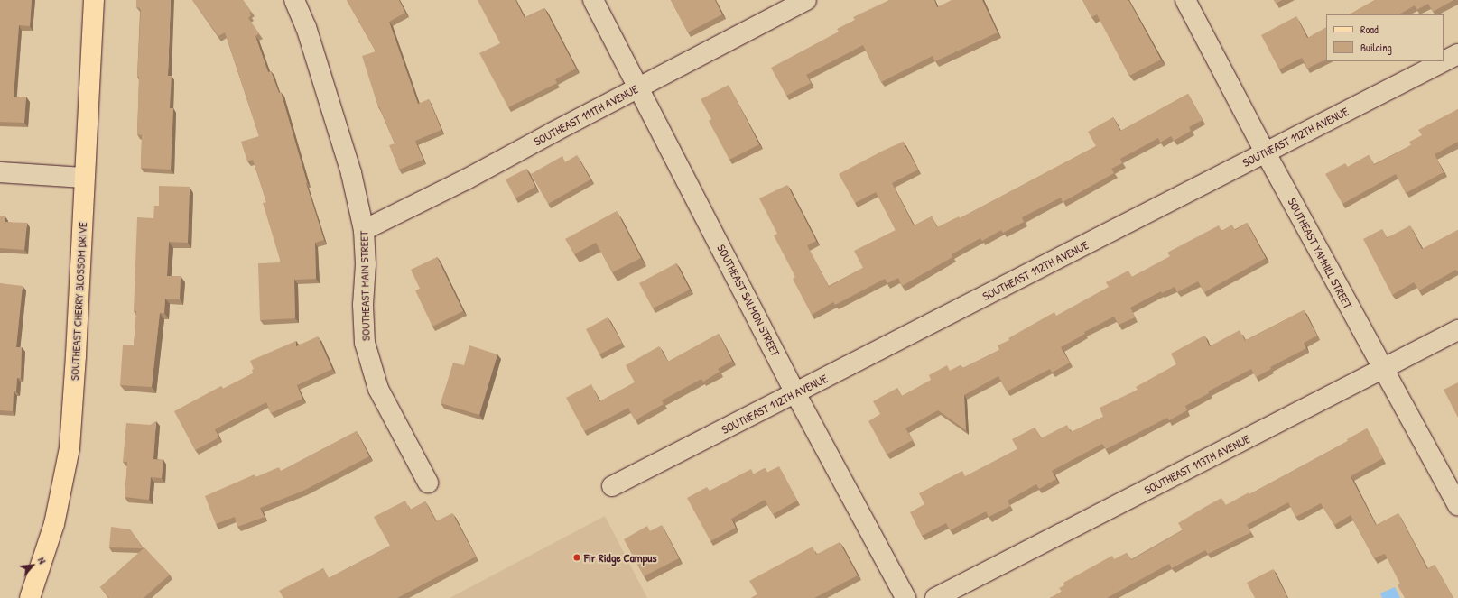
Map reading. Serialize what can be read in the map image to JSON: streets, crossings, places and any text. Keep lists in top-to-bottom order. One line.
{"streets":{"main road":["SOUTHEAST CHERRY BLOSSOM DRIVE"],"street":["SOUTHEAST 111TH AVENUE","SOUTHEAST 112TH AVENUE","SOUTHEAST YAMHILL STREET","SOUTHEAST MAIN STREET","SOUTHEAST SALMON STREET","SOUTHEAST 113TH AVENUE"]},"crossings":[["SOUTHEAST 111TH AVENUE","SOUTHEAST MAIN STREET"],["SOUTHEAST 111TH AVENUE","SOUTHEAST SALMON STREET"],["SOUTHEAST 112TH AVENUE","SOUTHEAST YAMHILL STREET"],["SOUTHEAST 112TH AVENUE","SOUTHEAST SALMON STREET"],["SOUTHEAST YAMHILL STREET","SOUTHEAST 113TH AVENUE"]],"places":["Fir Ridge Campus"],"legend":["Road","Building"],"north":"top right"}
